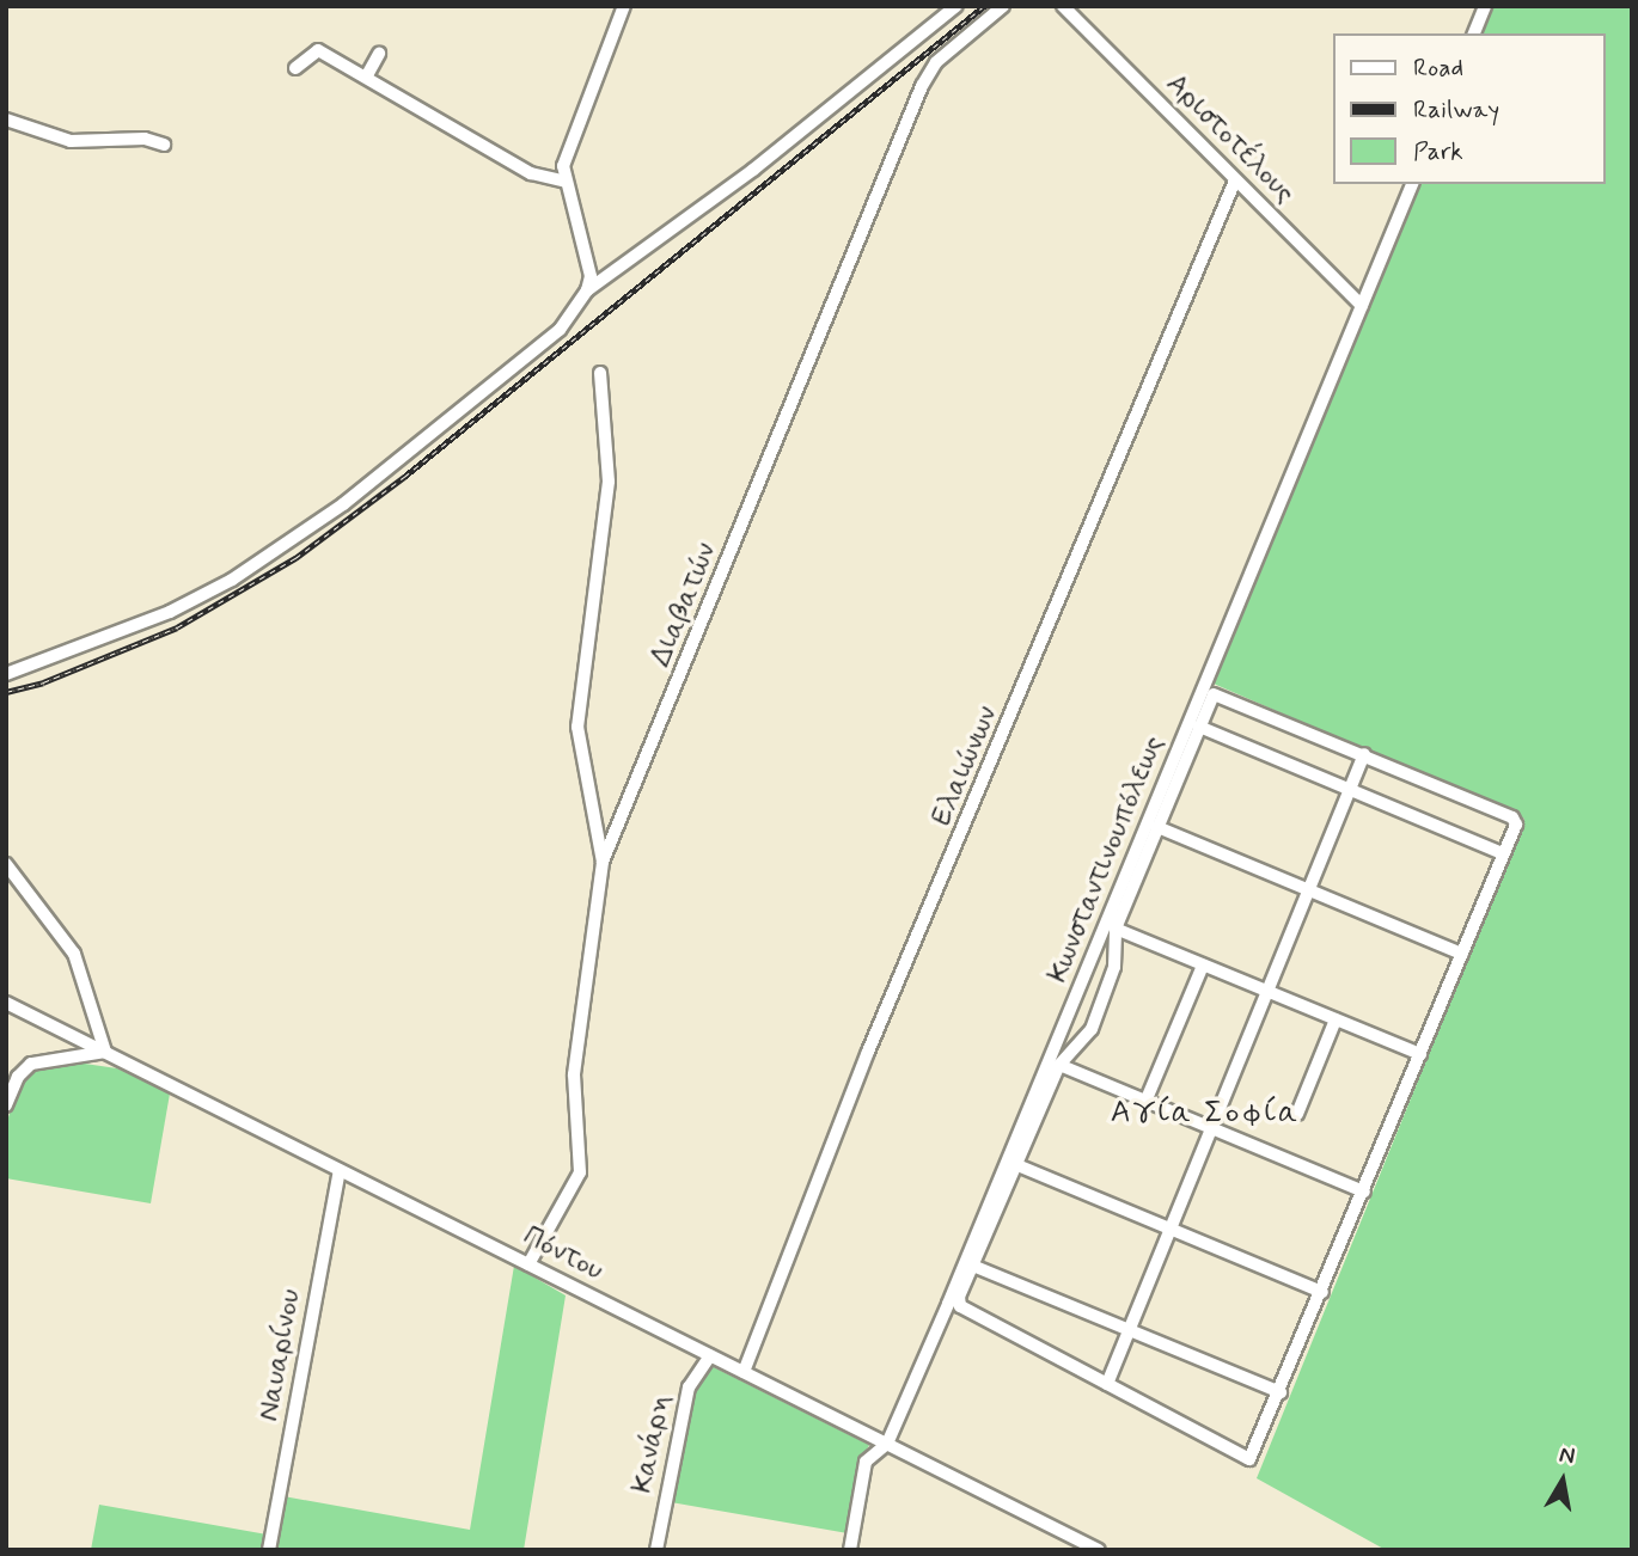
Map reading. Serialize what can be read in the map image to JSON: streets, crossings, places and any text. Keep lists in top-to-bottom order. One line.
{"streets":{"street":["Αριστοτέλους","Διαβατών","Ελαιώνων","Κωνσταντινουπόλεως","Πόντου","Ναυαρίνου","Κανάρη"]},"crossings":[["Αριστοτέλους","Ελαιώνων"],["Αριστοτέλους","Κωνσταντινουπόλεως"],["Διαβατών","Πόντου"],["Ελαιώνων","Πόντου"],["Κωνσταντινουπόλεως","Πόντου"],["Πόντου","Ναυαρίνου"],["Πόντου","Κανάρη"]],"districts":["Αγία Σοφία"],"legend":["Road","Railway","Park"],"north":"top"}
